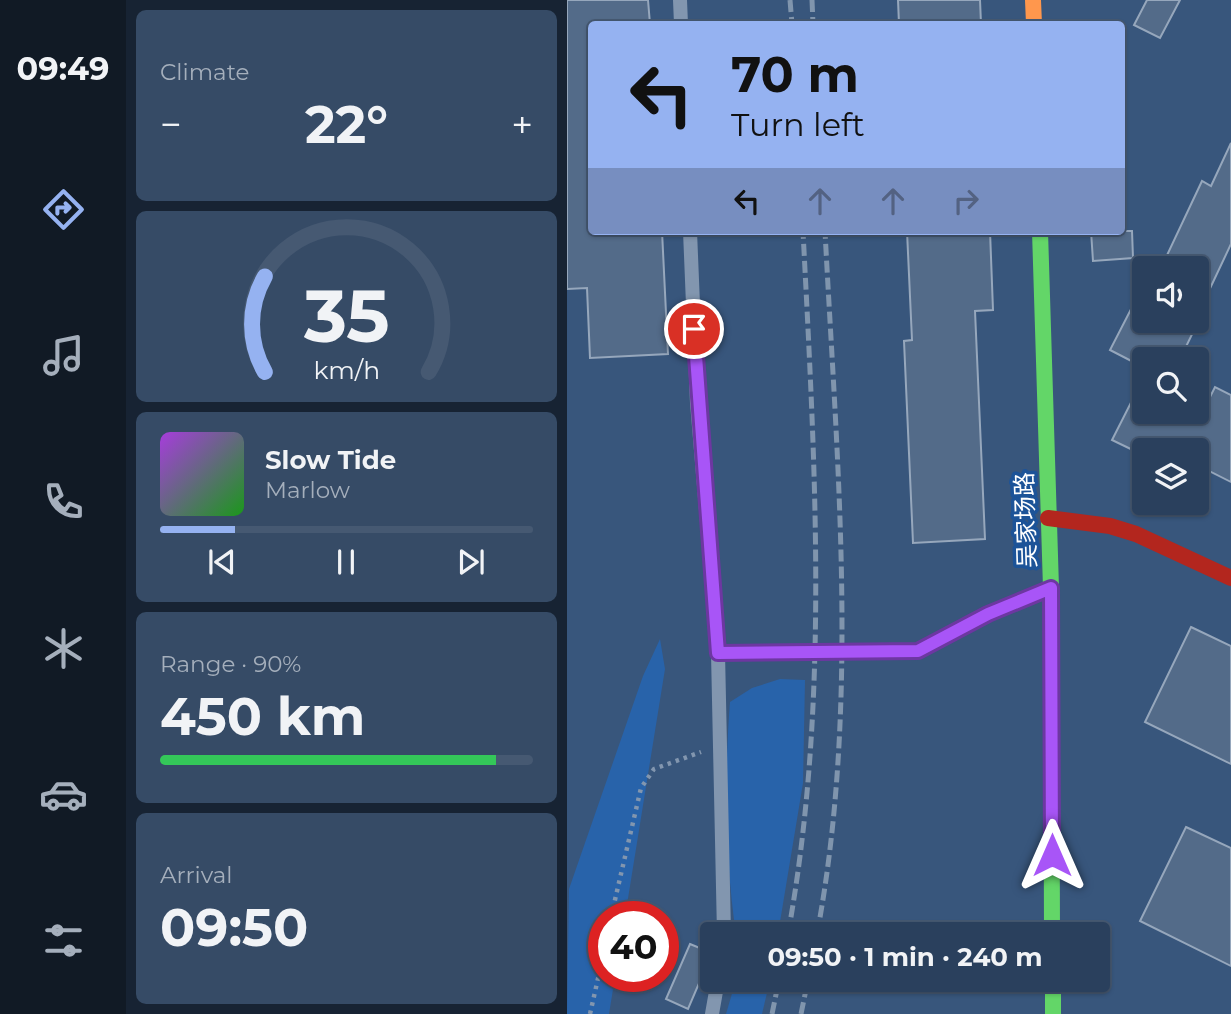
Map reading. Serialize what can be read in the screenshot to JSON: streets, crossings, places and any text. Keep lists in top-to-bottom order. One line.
{"streets":{"street":["吴家场路"]},"page":{"tabs":"09:49","tile":["Climate",["Range · 90%","450 km"],["Arrival","09:50"]],"turn":["70 m","Turn left"],"heat":["−","22°","+"],"song":["Slow Tide","Marlow"],"limit":"40","trip":"09:50 · 1 min · 240 m","gauge":["35","km/h"]}}
